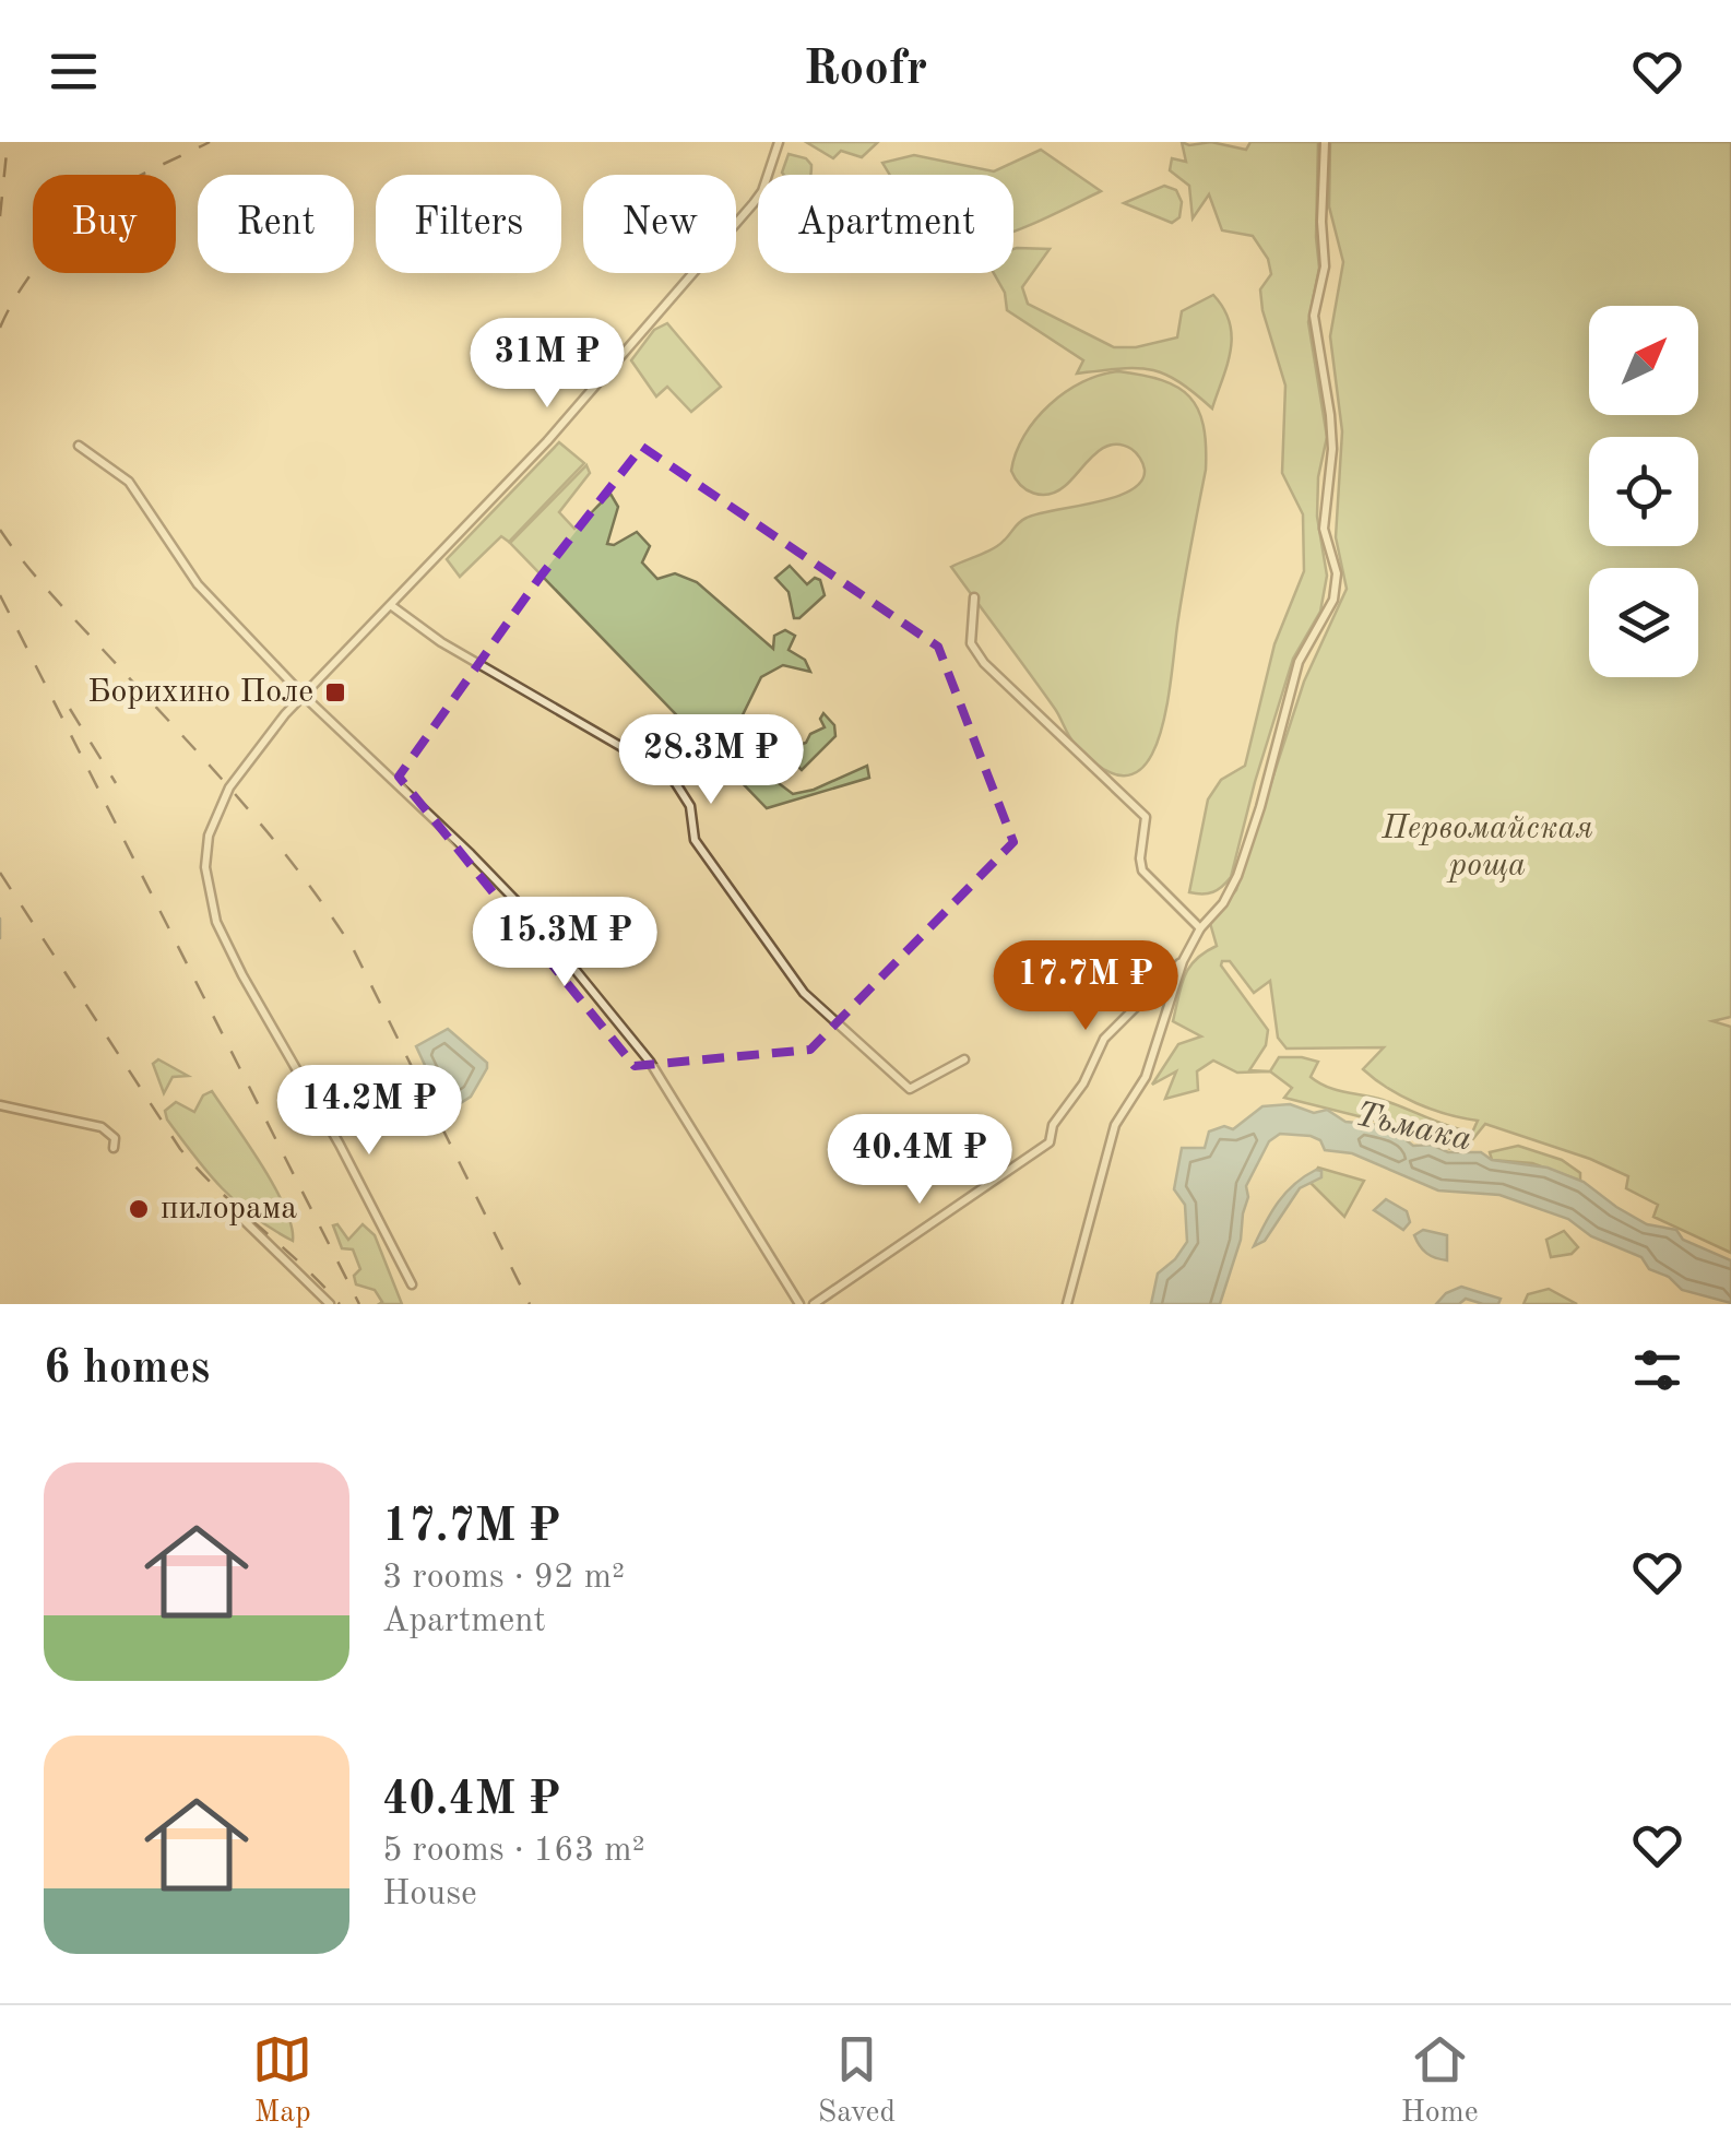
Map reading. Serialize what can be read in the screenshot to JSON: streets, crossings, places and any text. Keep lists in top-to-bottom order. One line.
{"water":["Тьмака"],"parks":["Первомайская роща"],"places":{"transit":["Борихино Поле"],"other":["пилорама"]},"north":"top right","page":{"header":"Roofr","chip":["Buy","Rent","Filters","New","Apartment"],"price":["31M ₽","28.3M ₽","15.3M ₽","17.7M ₽","14.2M ₽","40.4M ₽"],"heading":"6 homes","list":[{"name":"17.7M ₽","note":"3 rooms · 92 m² · Apartment"},{"name":"40.4M ₽","note":"5 rooms · 163 m² · House"}],"tabs":["Map","Saved","Home"]}}
